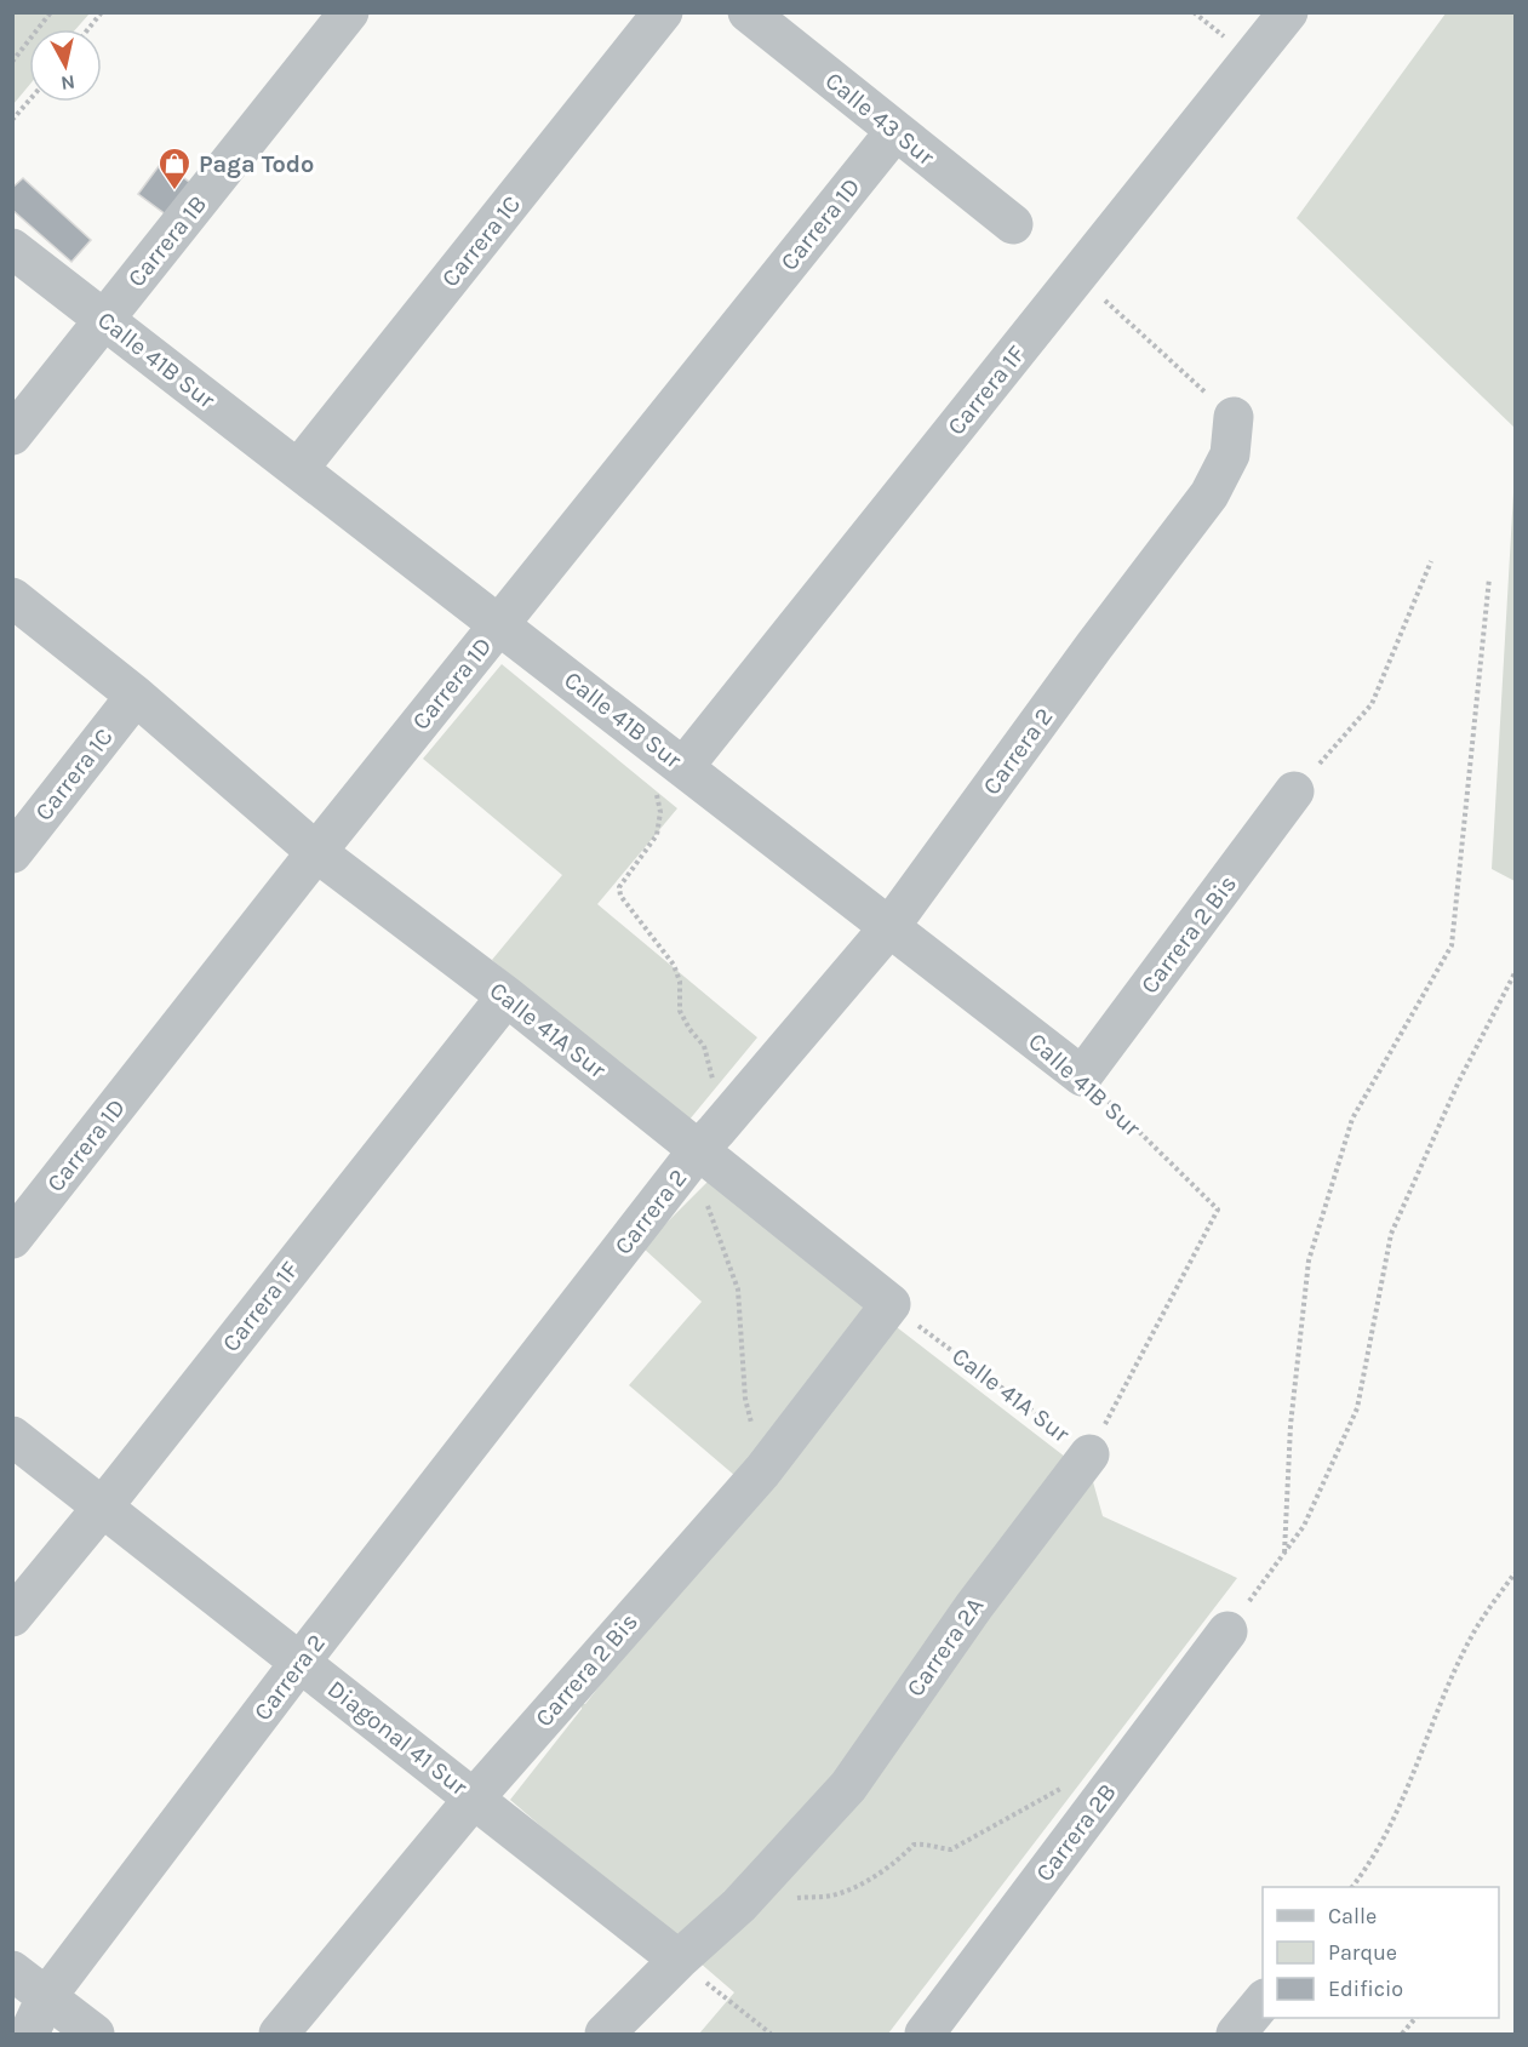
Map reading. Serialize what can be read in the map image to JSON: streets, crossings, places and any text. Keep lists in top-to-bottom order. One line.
{"streets":{"street":["Calle 43 Sur","Carrera 1D","Carrera 1B","Carrera 1C","Calle 41B Sur","Carrera 1F","Carrera 2","Carrera 2 Bis","Calle 41A Sur","Carrera 2A","Diagonal 41 Sur","Carrera 2B"]},"crossings":[["Calle 43 Sur","Carrera 1D"],["Carrera 1D","Calle 41B Sur"],["Carrera 1D","Calle 41A Sur"],["Carrera 1B","Calle 41B Sur"],["Carrera 1C","Calle 41B Sur"],["Carrera 1C","Calle 41A Sur"],["Calle 41B Sur","Carrera 1F"],["Calle 41B Sur","Carrera 2"],["Calle 41B Sur","Carrera 2 Bis"],["Calle 41B Sur","Calle 41A Sur"],["Calle 41B Sur","Carrera 2A"],["Carrera 1F","Calle 41A Sur"],["Carrera 1F","Diagonal 41 Sur"],["Carrera 2","Calle 41A Sur"],["Carrera 2","Diagonal 41 Sur"],["Carrera 2 Bis","Calle 41A Sur"],["Carrera 2 Bis","Diagonal 41 Sur"],["Calle 41A Sur","Carrera 2A"],["Carrera 2A","Diagonal 41 Sur"]],"places":{"shop":["Paga Todo"]},"legend":["Calle","Parque","Edificio"],"north":"bottom"}
